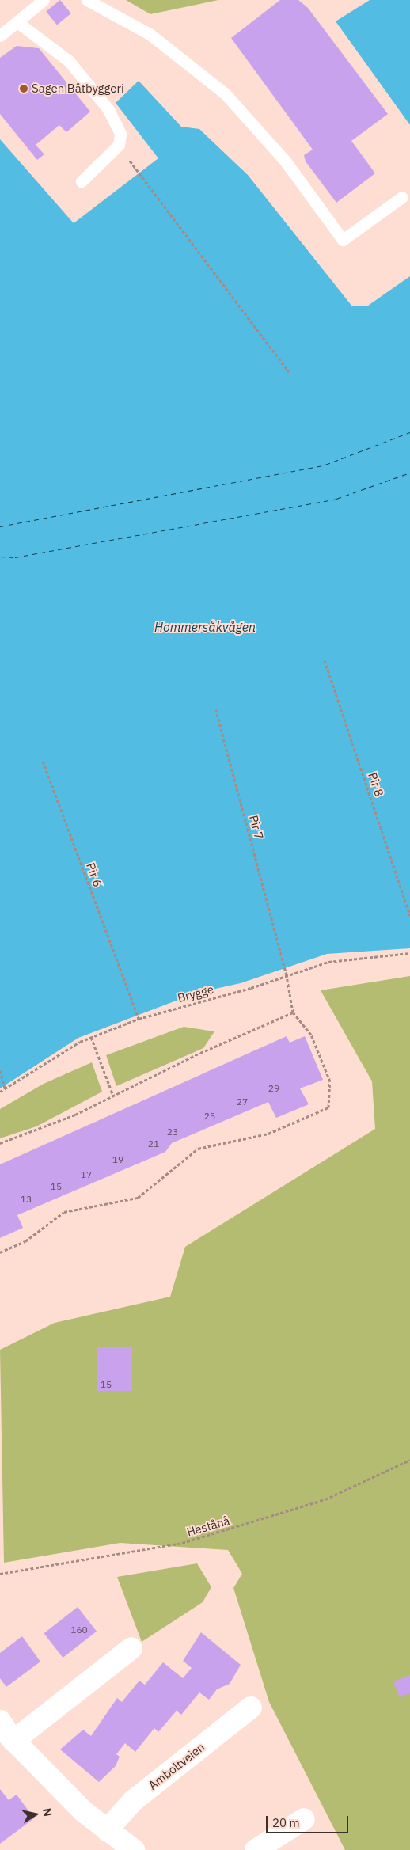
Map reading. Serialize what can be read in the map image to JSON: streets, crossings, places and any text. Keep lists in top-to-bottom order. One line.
{"streets":{"street":["Amboltveien"],"path":["Pir 8","Pir 7","Pir 6","Brygge","Hestånå"]},"crossings":[["Pir 7","Brygge"],["Pir 6","Brygge"]],"water":["Hommersåkvågen"],"places":["Sagen Båtbyggeri"],"house_numbers":["29","27","25","23","21","19","17","15","13","15","160"],"scale_bar":"20 m","north":"right"}
